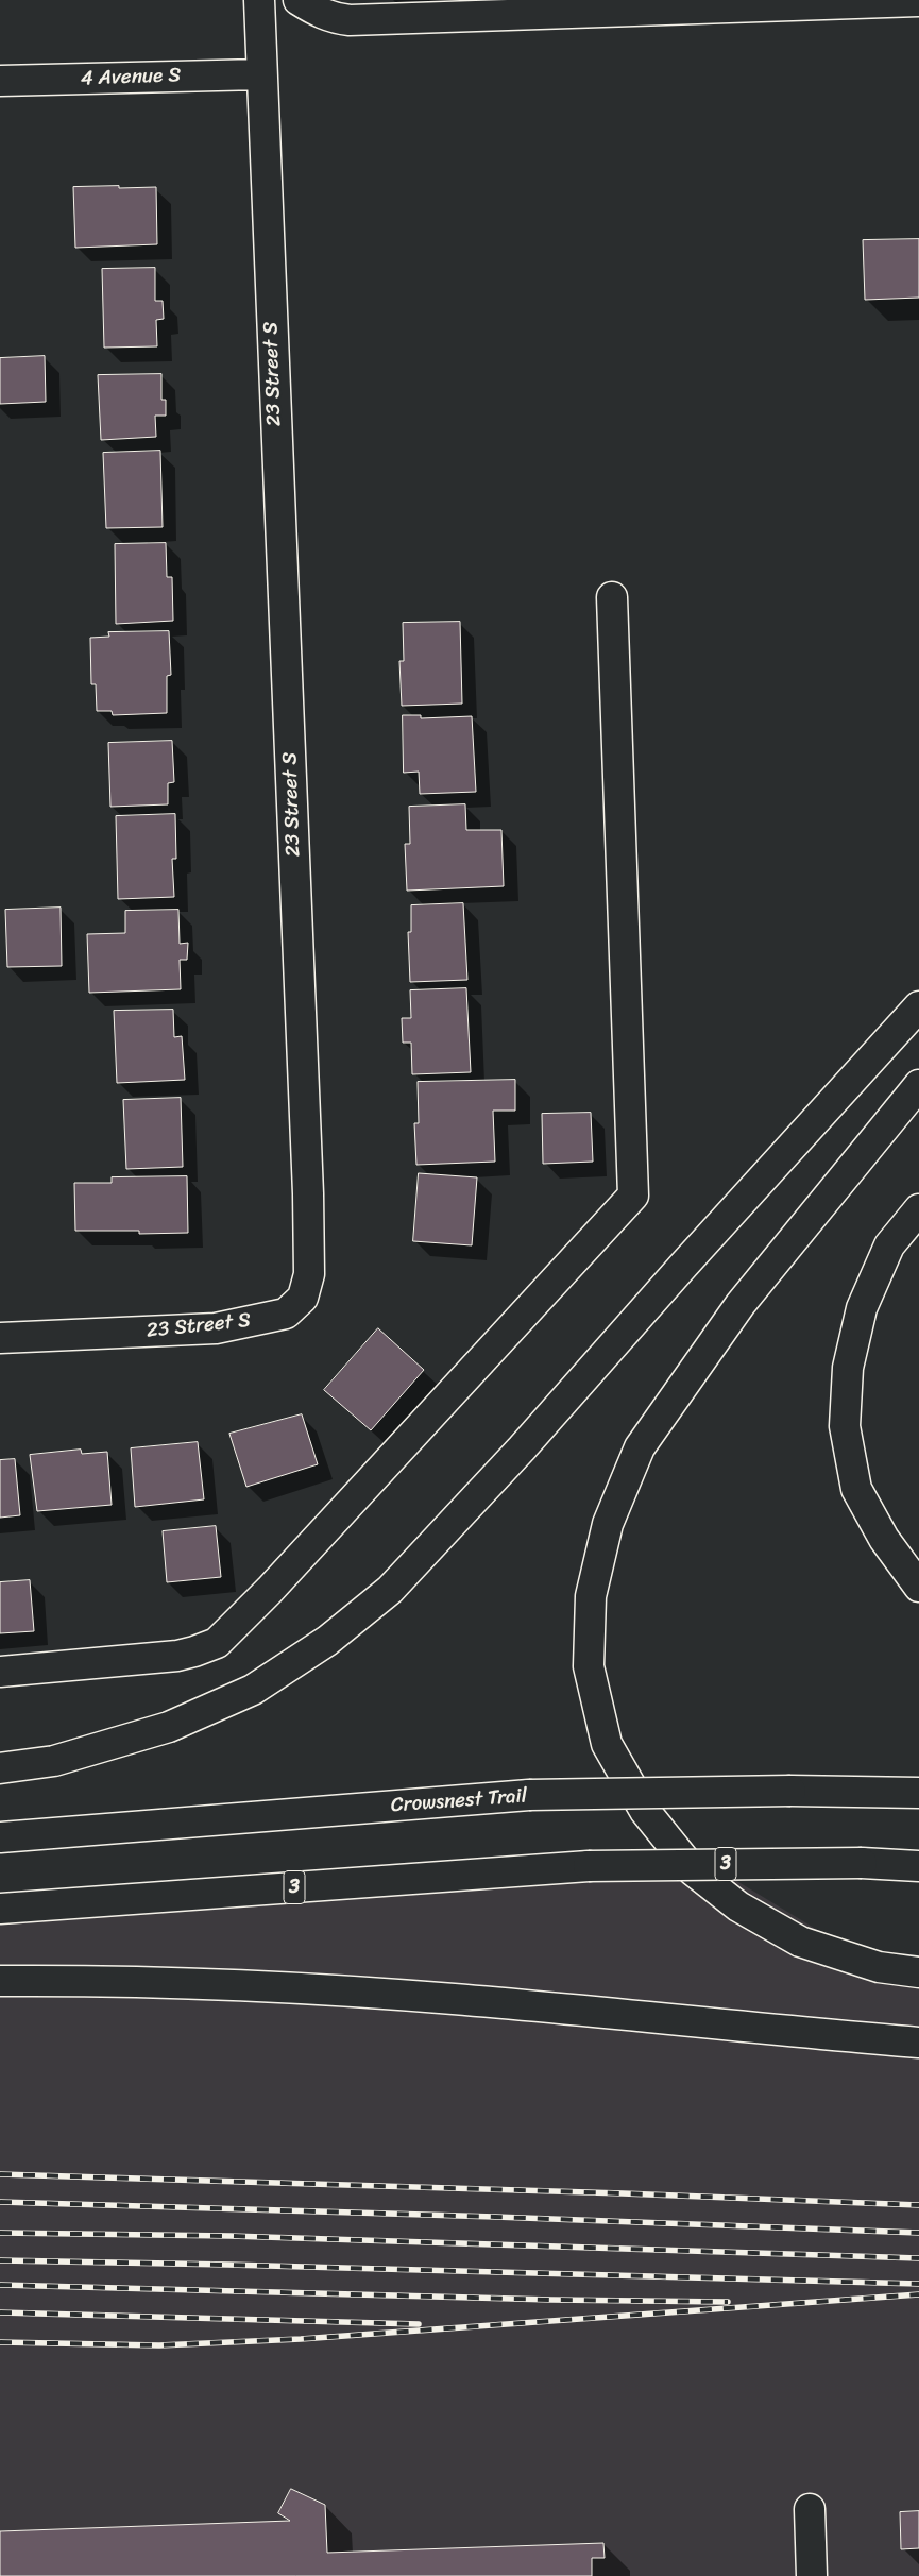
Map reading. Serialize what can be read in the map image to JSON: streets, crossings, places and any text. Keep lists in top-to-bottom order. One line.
{"streets":{"main road":["4 Avenue S","23 Street S","Crowsnest Trail","3"]},"crossings":[["4 Avenue S","23 Street S"]]}
